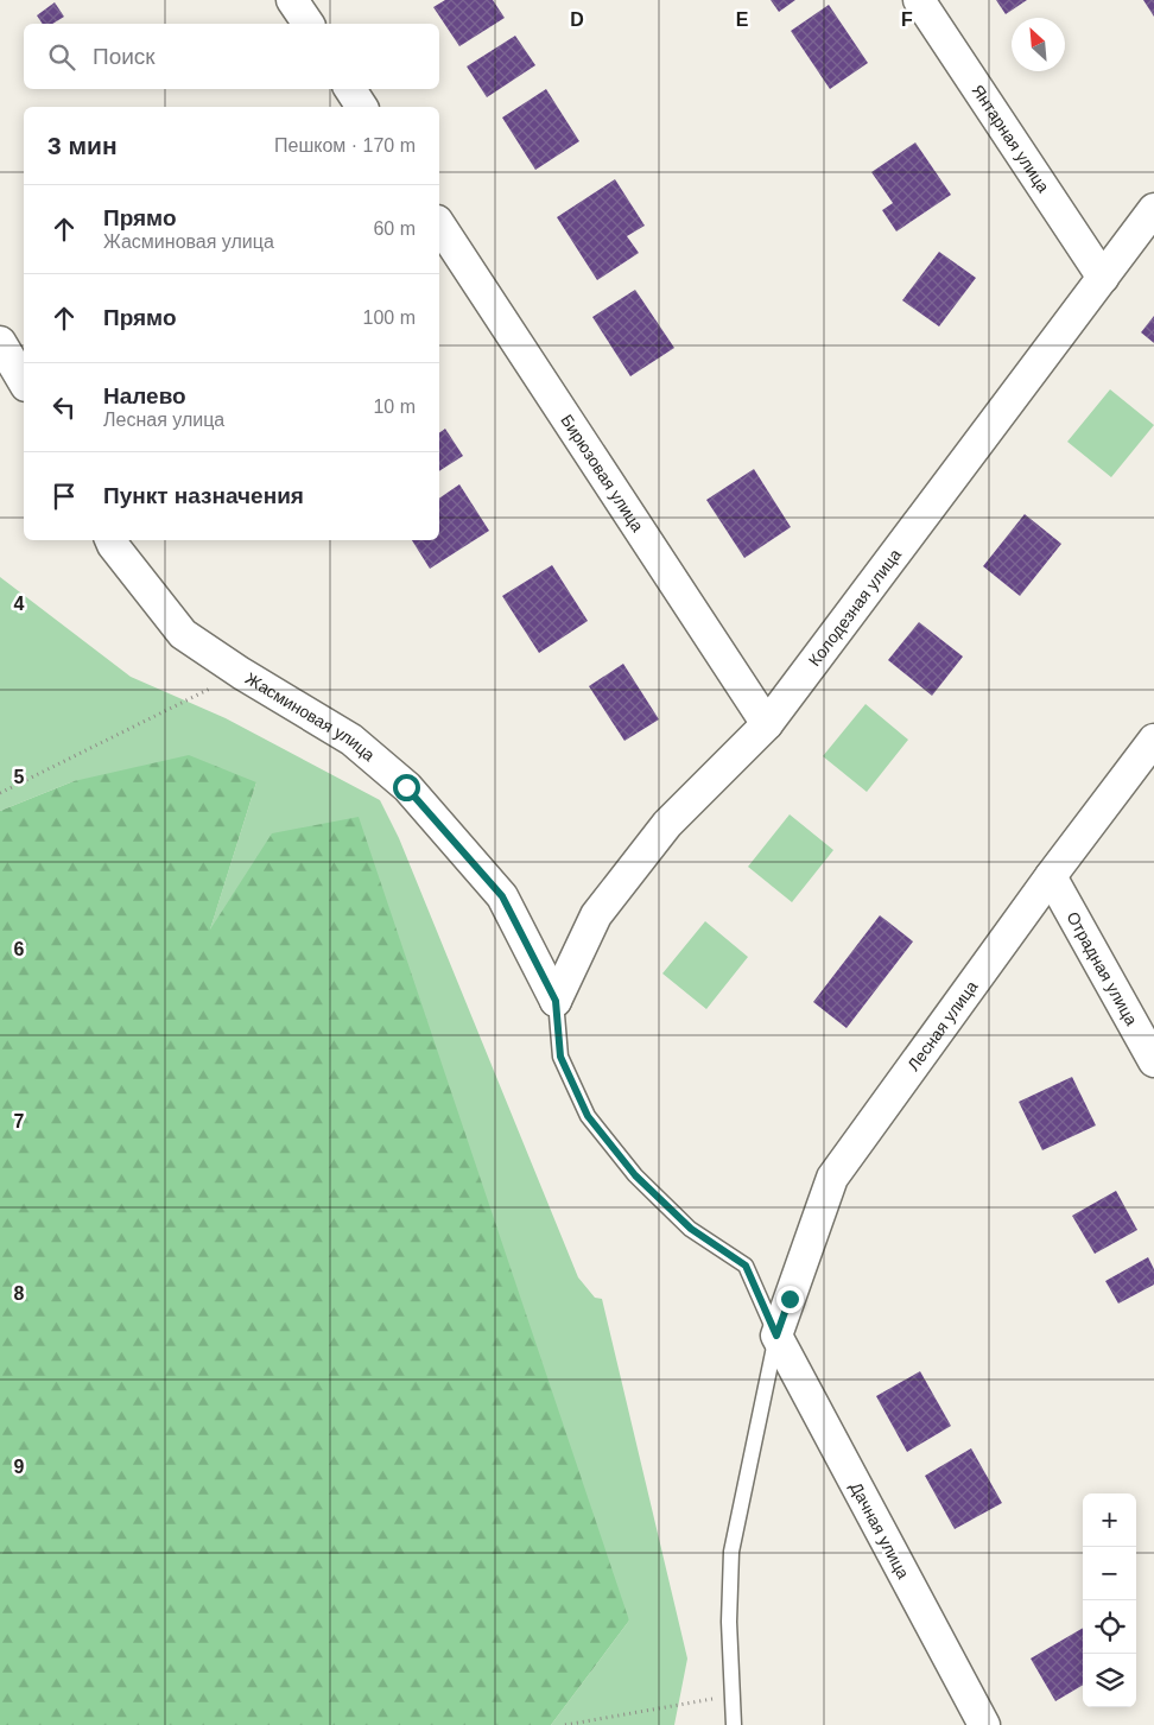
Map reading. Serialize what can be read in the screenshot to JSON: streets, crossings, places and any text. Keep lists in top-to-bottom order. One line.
{"streets":{"street":["Янтарная улица","Бирюзовая улица","Колодезная улица","Жасминовая улица","Отрадная улица","Лесная улица","Дачная улица"]},"crossings":[["Янтарная улица","Колодезная улица"],["Бирюзовая улица","Колодезная улица"],["Колодезная улица","Жасминовая улица"],["Отрадная улица","Лесная улица"],["Лесная улица","Дачная улица"]],"north":"top left","page":{"search":"Поиск","heading":["3 мин","Пешком · 170 m"],"list":[["Прямо","Жасминовая улица","60 m"],["Прямо","100 m"],["Налево","Лесная улица","10 m"],"Пункт назначения"],"map_buttons":["+","−"]},"grid":{"columns":["D","E","F"],"rows":["4","5","6","7","8","9"]}}
